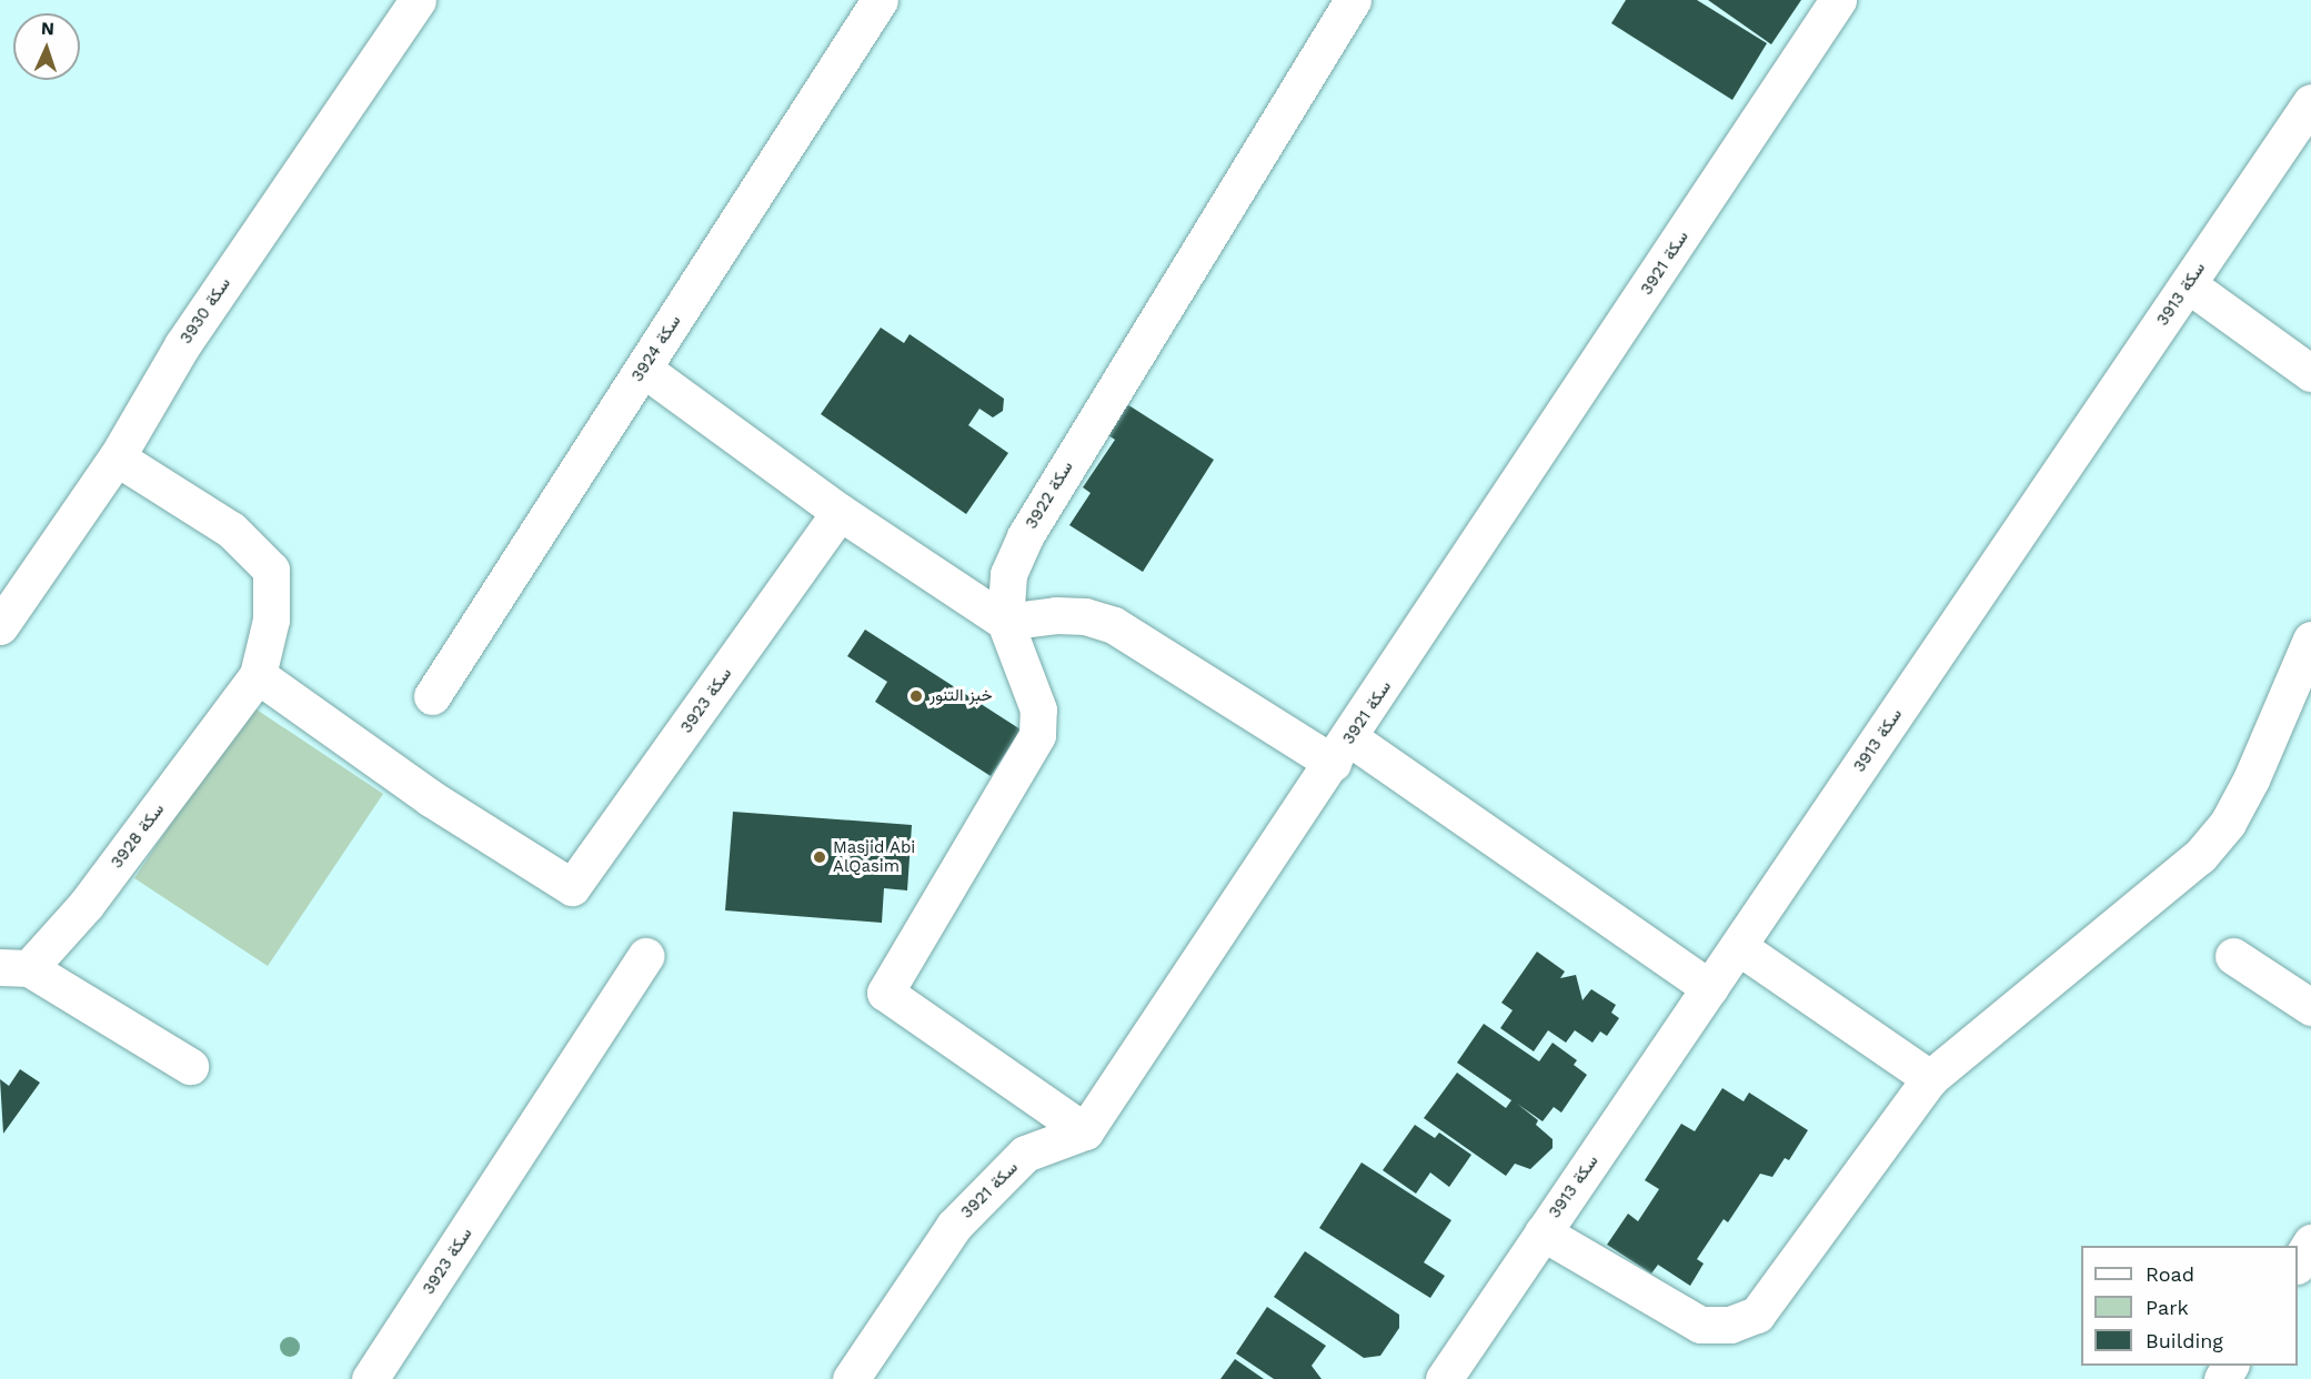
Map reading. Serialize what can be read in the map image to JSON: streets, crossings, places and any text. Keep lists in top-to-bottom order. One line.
{"streets":{"street":["سكة 3921","سكة 3913","سكة 3930","سكة 3924","سكة 3922","سكة 3923","سكة 3928"]},"crossings":[["سكة 3923","سكة 3928"]],"places":["خبز التنور","Masjid Abi AlQasim"],"legend":["Road","Park","Building"],"north":"top"}
